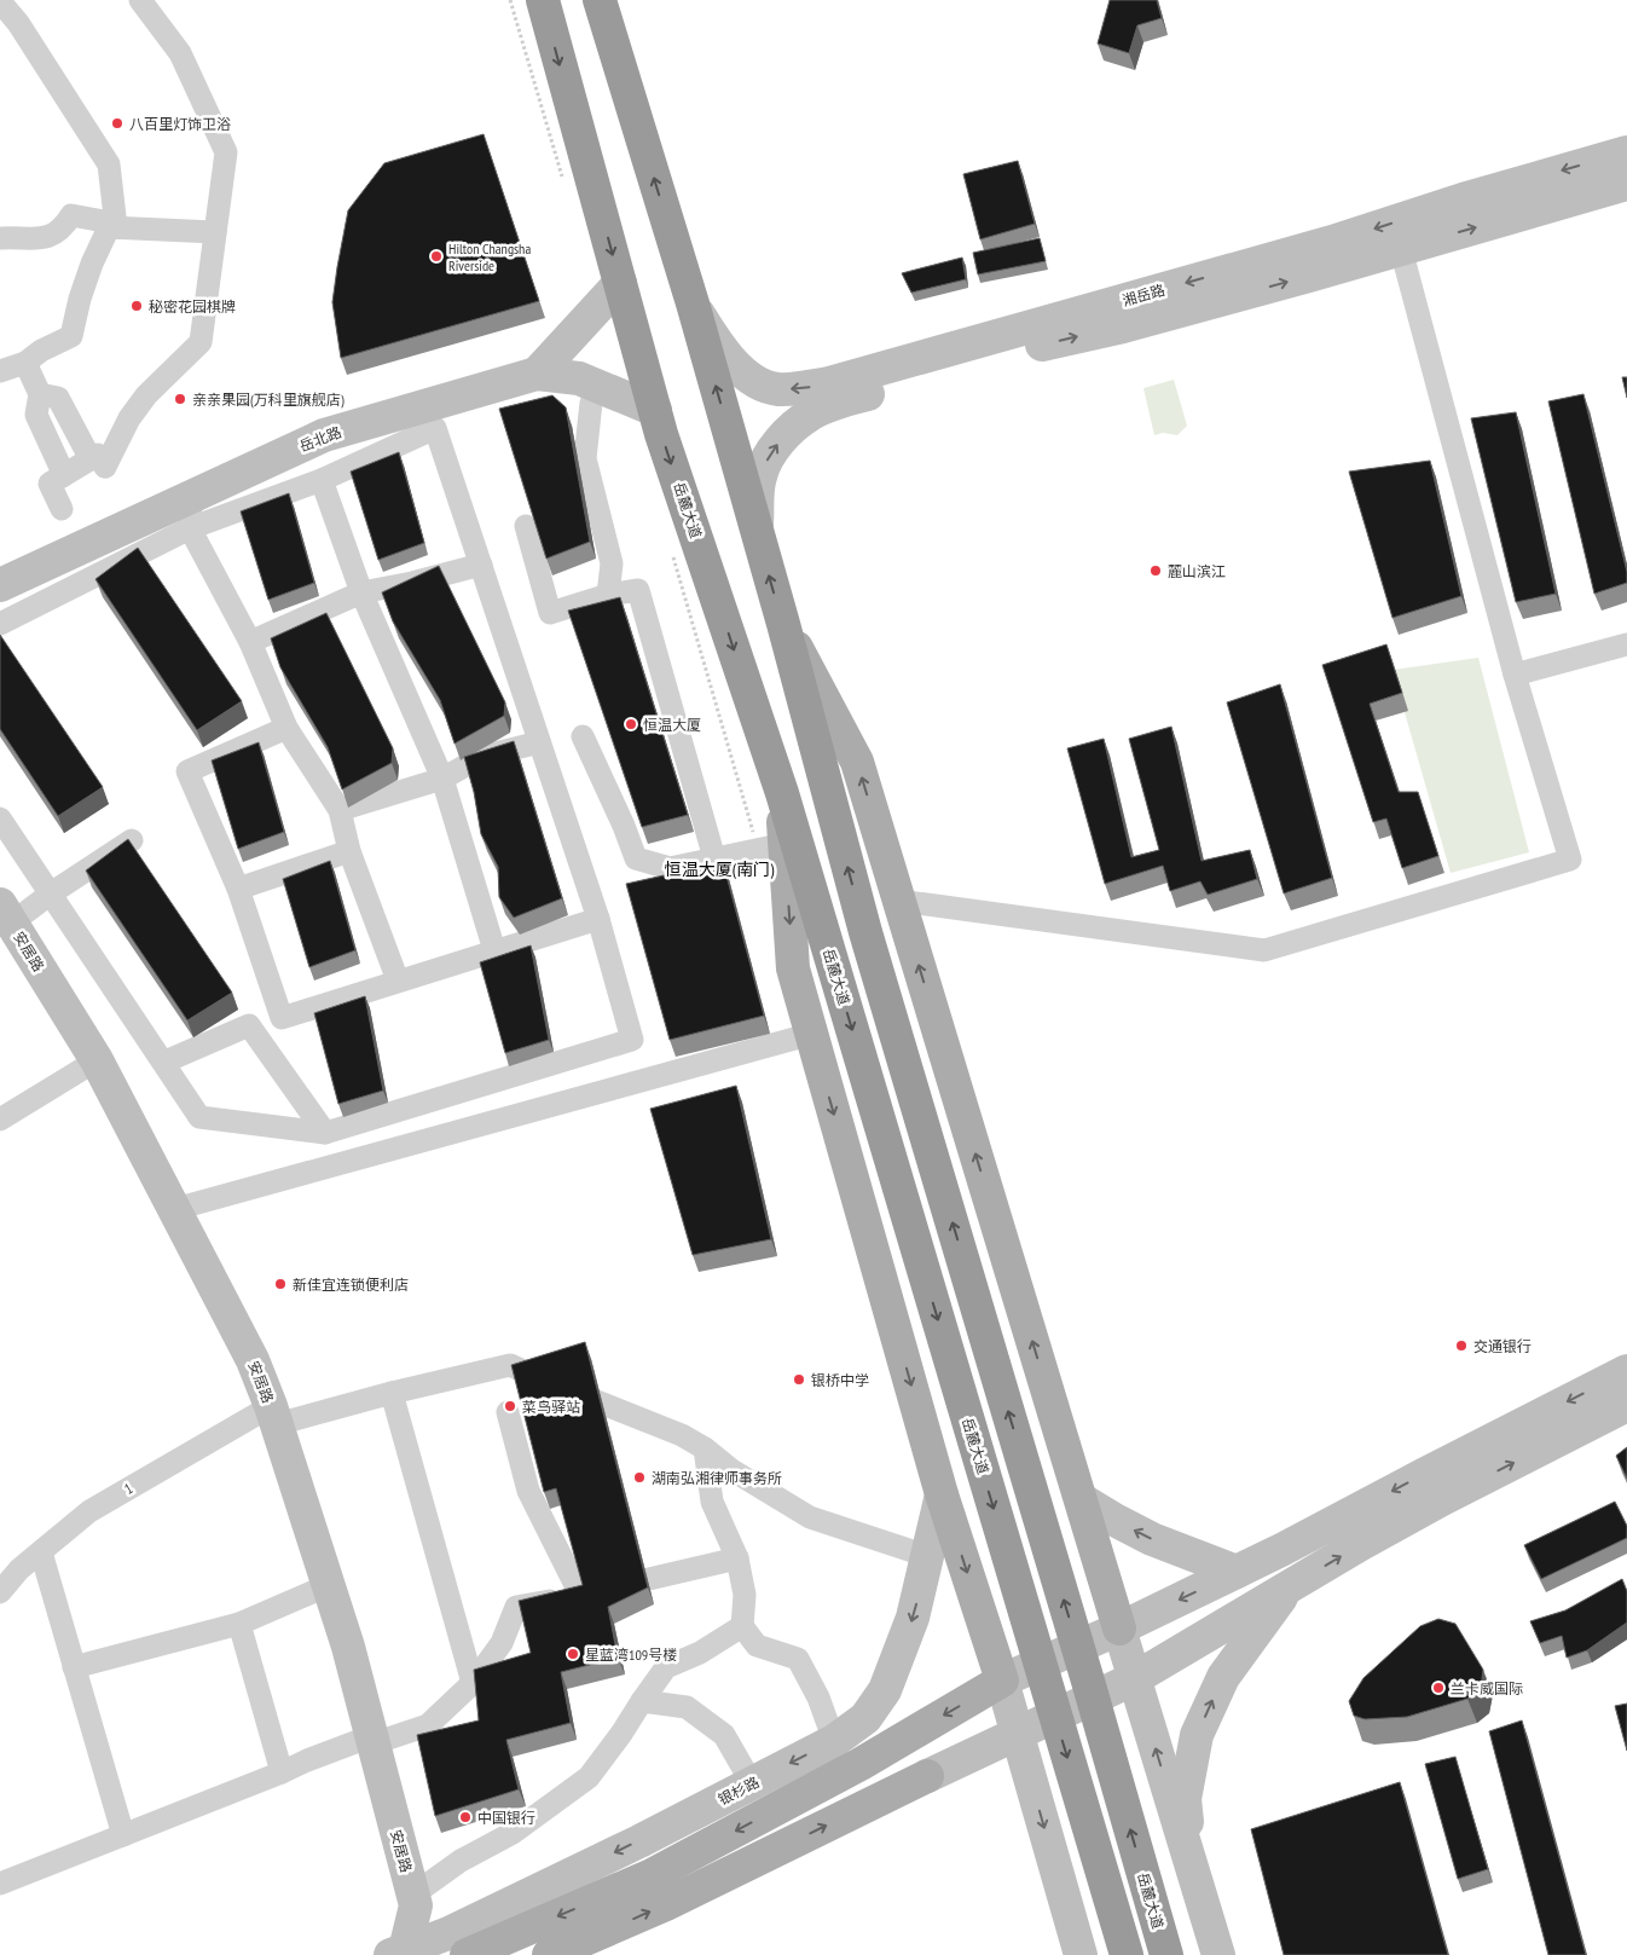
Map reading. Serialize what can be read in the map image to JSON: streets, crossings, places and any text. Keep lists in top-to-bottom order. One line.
{"streets":{"highway":["岳麓大道"],"main road":["湘岳路","岳北路","安居路","银杉路"],"street":["1"]},"crossings":[["湘岳路","岳麓大道"],["岳北路","岳麓大道"],["安居路","1"],["1","银杉路"]],"districts":["恒温大厦(南门)"],"places":["八百里灯饰卫浴","Hilton Changsha Riverside","秘密花园棋牌","亲亲果园(万科里旗舰店)","麓山滨江","恒温大厦","新佳宜连锁便利店","交通银行","银桥中学","菜鸟驿站","湖南弘湘律师事务所","星蓝湾109号楼","兰卡威国际","中国银行"]}
